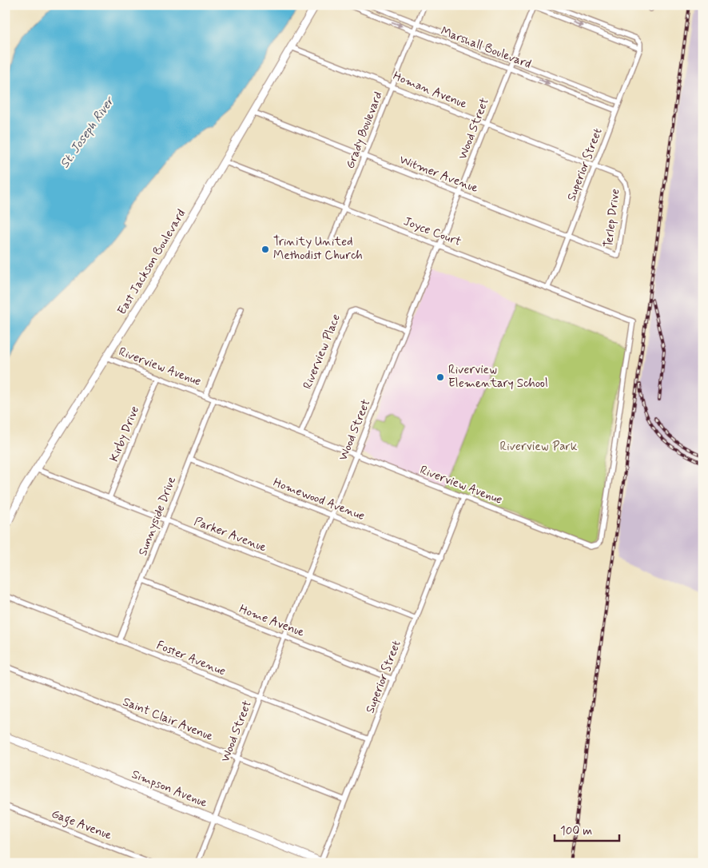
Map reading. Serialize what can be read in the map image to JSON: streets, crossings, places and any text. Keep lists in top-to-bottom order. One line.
{"streets":{"main road":["East Jackson Boulevard","Simpson Avenue"],"street":["Marshall Boulevard","Homan Avenue","Wood Street","Grady Boulevard","Superior Street","Witmer Avenue","Terlep Drive","Joyce Court","Riverview Place","Riverview Avenue","Kirby Drive","Homewood Avenue","Sunnyside Drive","Parker Avenue","Home Avenue","Foster Avenue","Saint Clair Avenue","Gage Avenue"]},"crossings":[["Marshall Boulevard","Wood Street"],["Marshall Boulevard","Grady Boulevard"],["Marshall Boulevard","Superior Street"],["Homan Avenue","Wood Street"],["Homan Avenue","Grady Boulevard"],["Homan Avenue","Superior Street"],["Homan Avenue","Terlep Drive"],["Homan Avenue","East Jackson Boulevard"],["Wood Street","Witmer Avenue"],["Wood Street","Joyce Court"],["Wood Street","Riverview Place"],["Wood Street","Riverview Avenue"],["Wood Street","Homewood Avenue"],["Wood Street","Parker Avenue"],["Wood Street","Home Avenue"],["Wood Street","Foster Avenue"],["Wood Street","Saint Clair Avenue"],["Wood Street","Simpson Avenue"],["Grady Boulevard","Witmer Avenue"],["Grady Boulevard","Joyce Court"],["Superior Street","Witmer Avenue"],["Superior Street","Joyce Court"],["Superior Street","Riverview Avenue"],["Superior Street","Homewood Avenue"],["Superior Street","Parker Avenue"],["Superior Street","Home Avenue"],["Superior Street","Foster Avenue"],["Superior Street","Saint Clair Avenue"],["Superior Street","Simpson Avenue"],["Witmer Avenue","Terlep Drive"],["Witmer Avenue","East Jackson Boulevard"],["Joyce Court","East Jackson Boulevard"],["Joyce Court","Riverview Avenue"],["East Jackson Boulevard","Riverview Avenue"],["East Jackson Boulevard","Parker Avenue"],["Riverview Place","Riverview Avenue"],["Riverview Avenue","Kirby Drive"],["Riverview Avenue","Sunnyside Drive"],["Kirby Drive","Parker Avenue"],["Homewood Avenue","Sunnyside Drive"],["Sunnyside Drive","Parker Avenue"],["Sunnyside Drive","Home Avenue"],["Sunnyside Drive","Foster Avenue"]],"water":["St. Joseph River"],"parks":["Riverview Park"],"places":["Trinity United Methodist Church","Riverview Elementary School"],"scale_bar":"100 m"}
